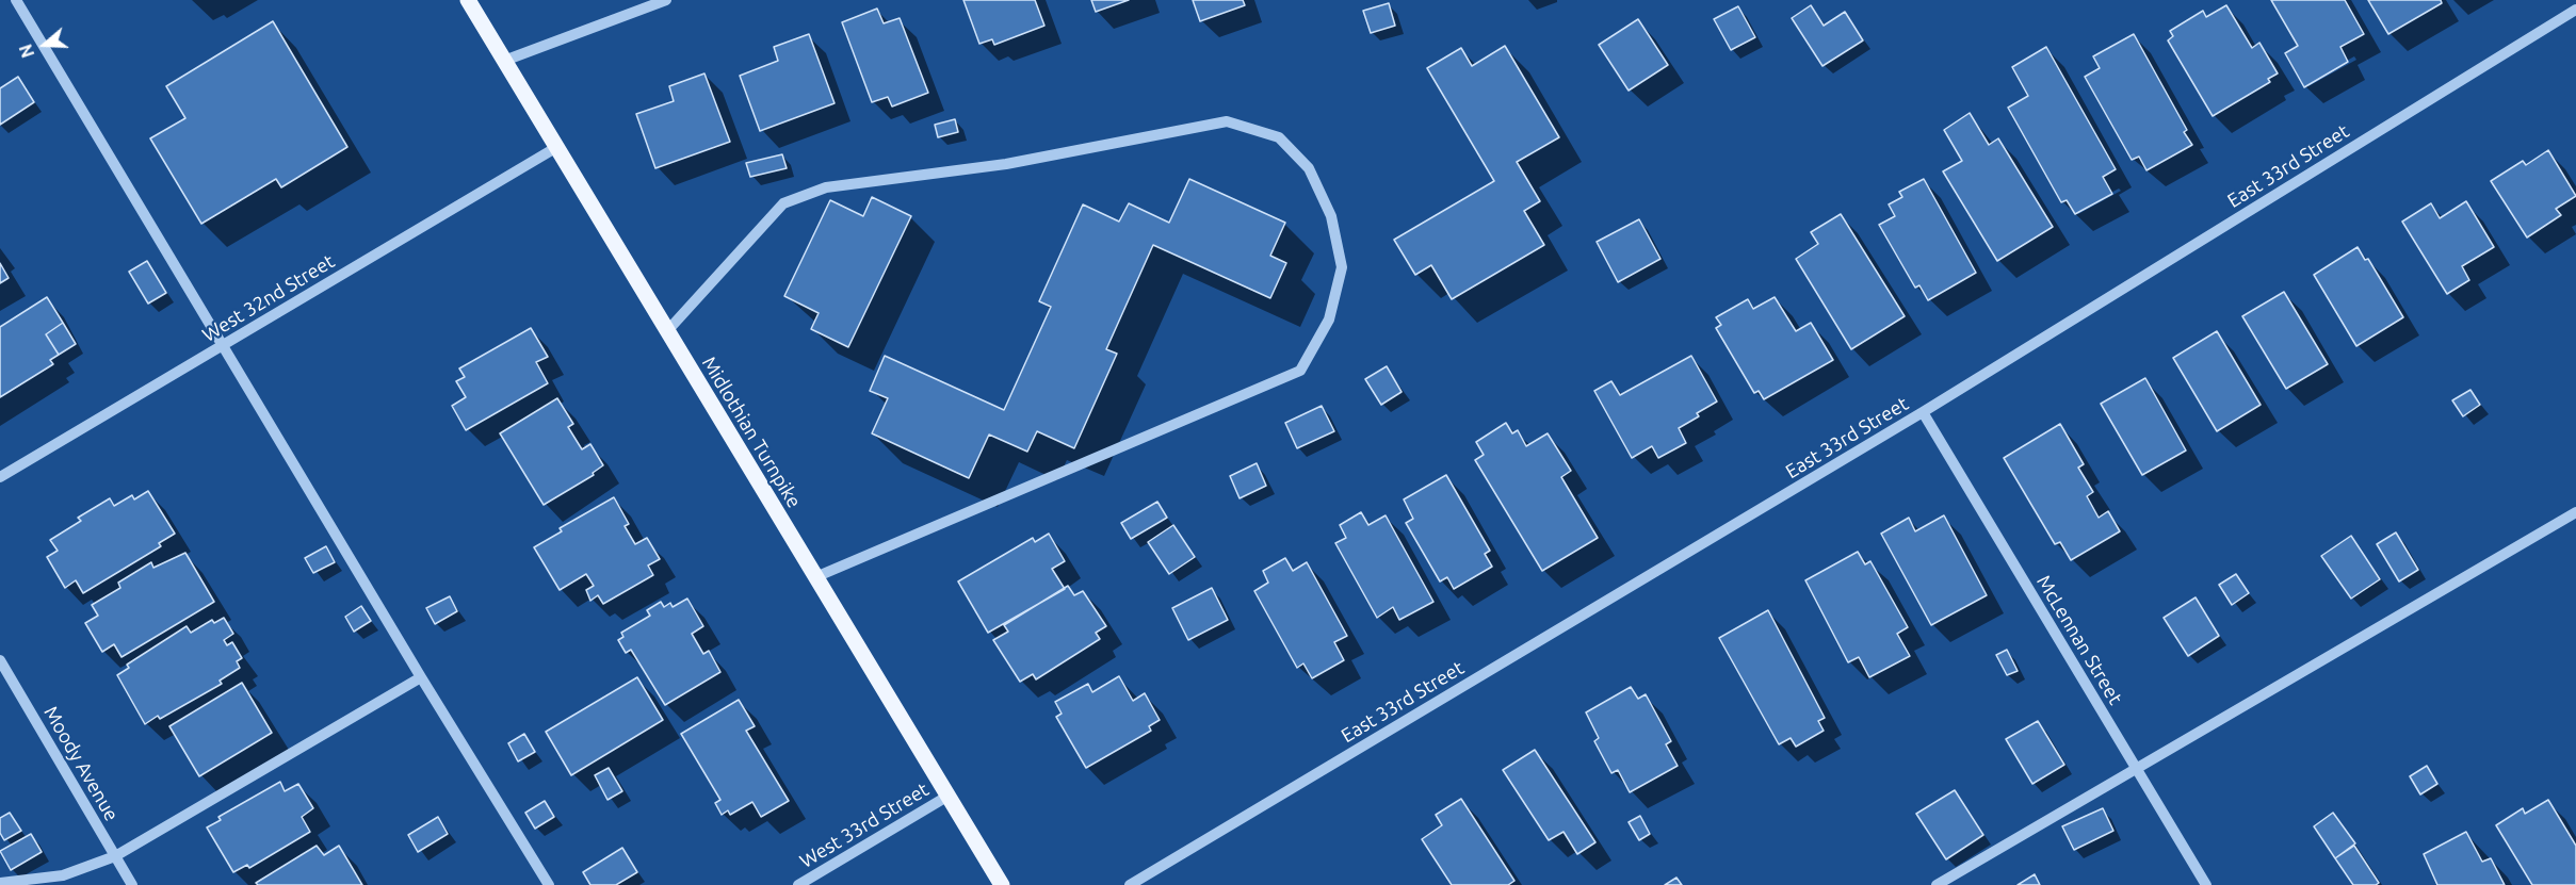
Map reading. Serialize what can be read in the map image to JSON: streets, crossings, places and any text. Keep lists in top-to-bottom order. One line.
{"streets":{"main road":["Midlothian Turnpike"],"street":["East 33rd Street","West 32nd Street","McLennan Street","Moody Avenue","West 33rd Street"]},"crossings":[["East 33rd Street","McLennan Street"],["West 32nd Street","Midlothian Turnpike"],["Midlothian Turnpike","West 33rd Street"]],"north":"left"}
